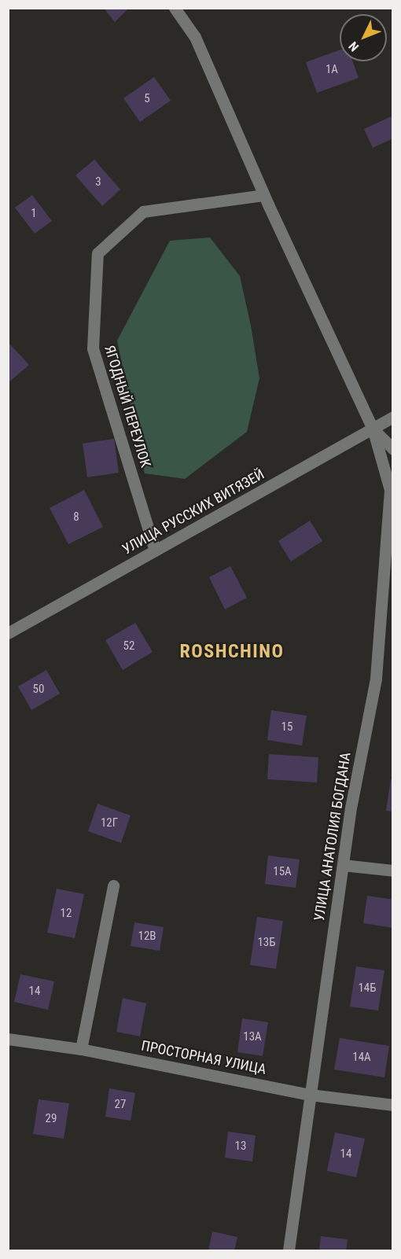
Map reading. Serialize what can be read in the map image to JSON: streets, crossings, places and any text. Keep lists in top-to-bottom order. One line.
{"streets":{"street":["ЯГОДНЫЙ ПЕРЕУЛОК","УЛИЦА РУССКИХ ВИТЯЗЕЙ","УЛИЦА АНАТОЛИЯ БОГДАНА","ПРОСТОРНАЯ УЛИЦА"]},"crossings":[["ЯГОДНЫЙ ПЕРЕУЛОК","УЛИЦА РУССКИХ ВИТЯЗЕЙ"],["УЛИЦА РУССКИХ ВИТЯЗЕЙ","УЛИЦА АНАТОЛИЯ БОГДАНА"],["УЛИЦА АНАТОЛИЯ БОГДАНА","ПРОСТОРНАЯ УЛИЦА"]],"districts":["ROSHCHINO"],"house_numbers":["1А","5","3","1","8","52","50","15","12Г","15А","12","12В","13Б","14Б","14","13А","14А","27","29","13","14"],"north":"bottom left"}
